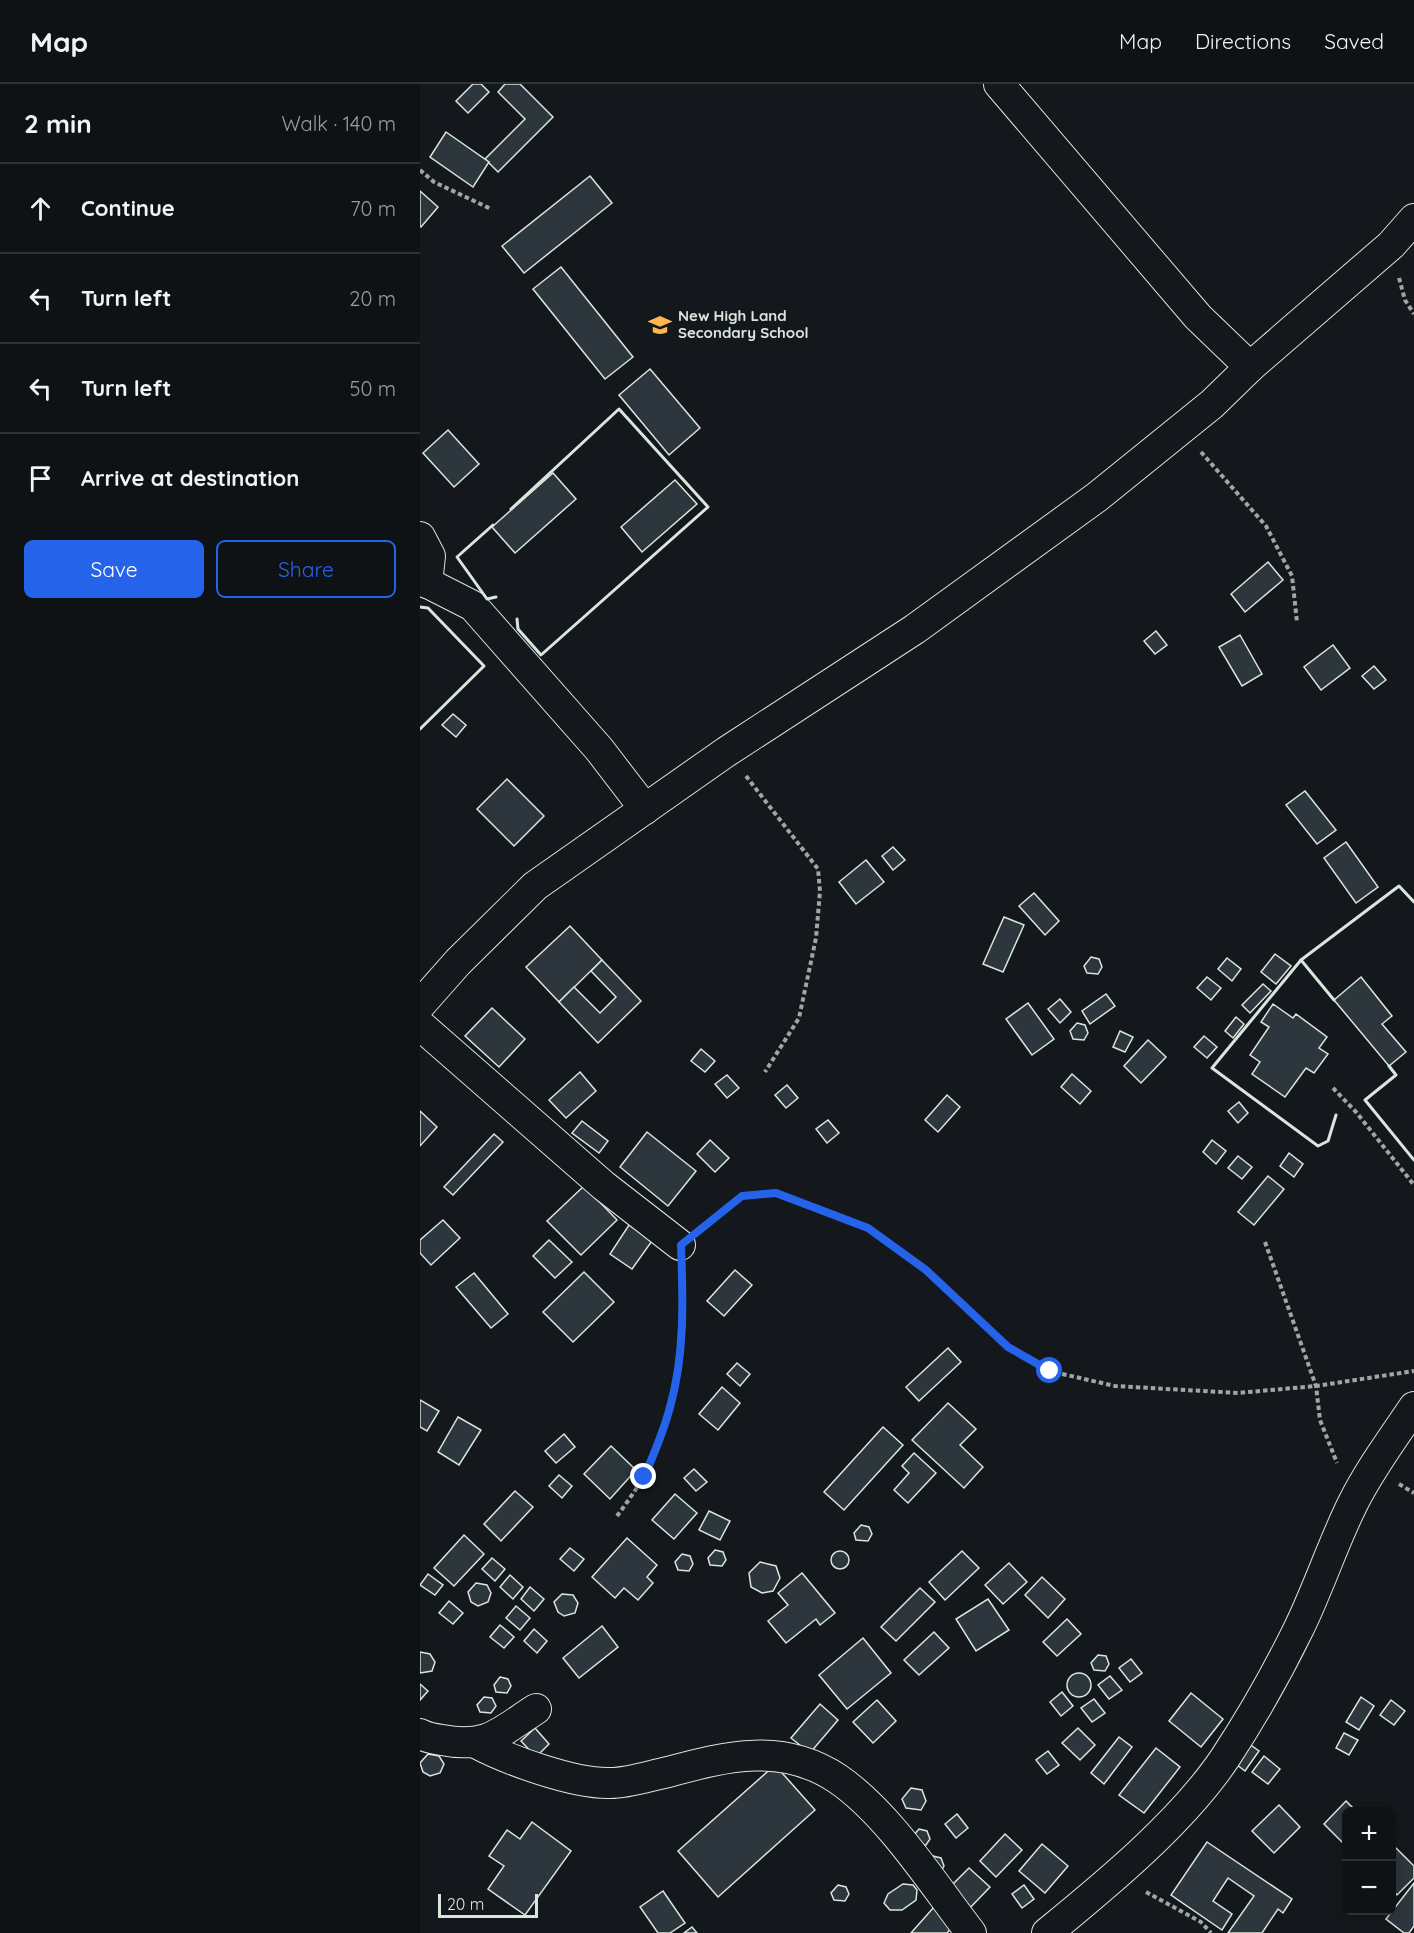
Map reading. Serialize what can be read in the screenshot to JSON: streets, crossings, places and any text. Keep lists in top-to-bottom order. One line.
{"places":{"school or university":["New High Land Secondary School"]},"scale_bar":"20 m","page":{"header":"Map","nav":["Map","Directions","Saved"],"heading":["2 min","Walk · 140 m"],"list":[["Continue","70 m"],["Turn left","20 m"],["Turn left","50 m"],"Arrive at destination"],"buttons":["Save","Share"],"map_buttons":["+","−"],"scale":"20 m"}}
